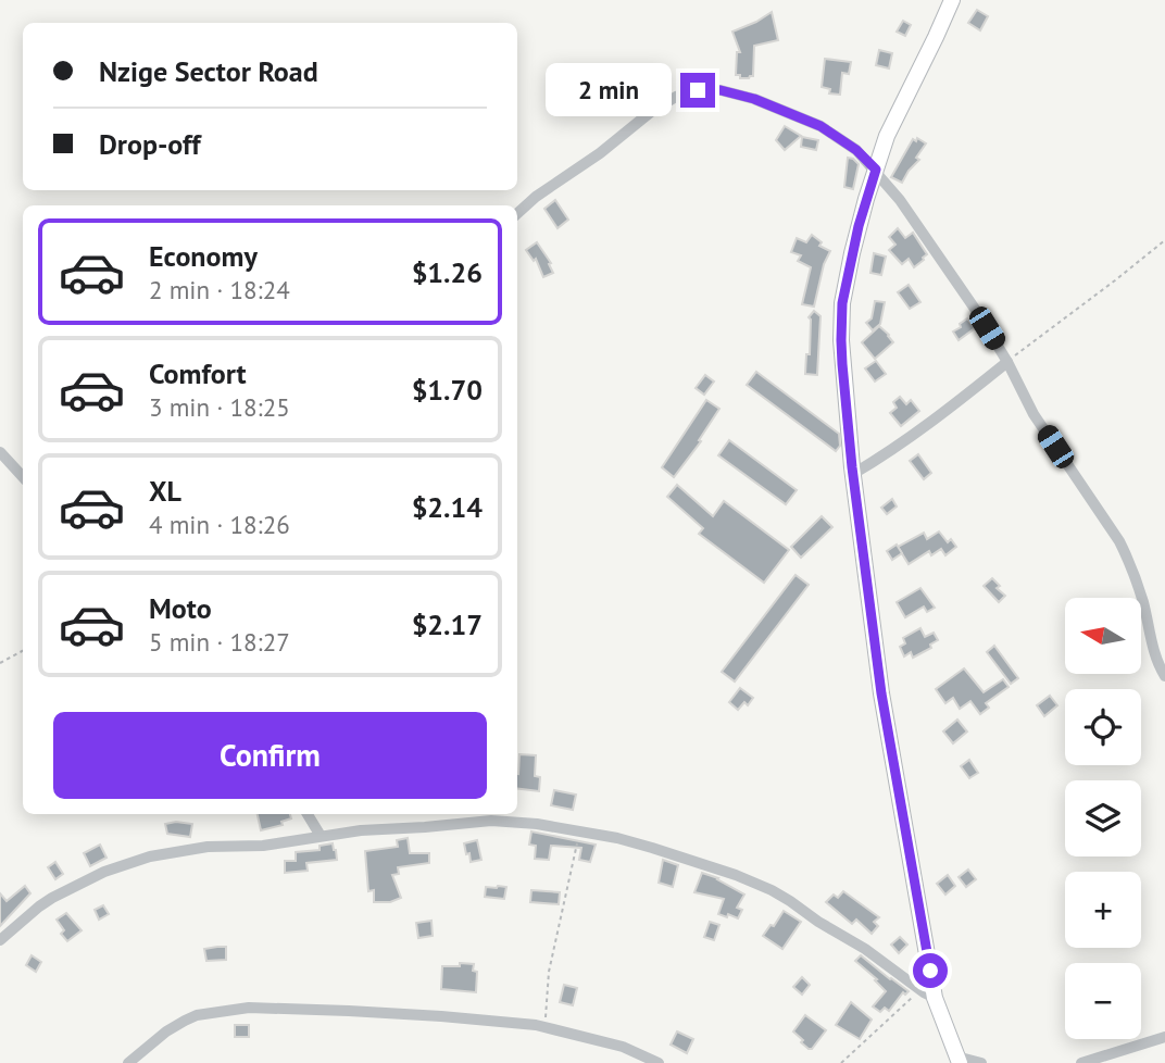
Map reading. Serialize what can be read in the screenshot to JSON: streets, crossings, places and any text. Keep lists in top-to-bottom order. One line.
{"north":"left","page":{"banner":["Nzige Sector Road","Drop-off"],"bubble":"2 min","list":[{"name":"Economy","note":"2 min · 18:24","value":"$1.26"},{"name":"Comfort","note":"3 min · 18:25","value":"$1.70"},{"name":"XL","note":"4 min · 18:26","value":"$2.14"},{"name":"Moto","note":"5 min · 18:27","value":"$2.17"}],"map_buttons":["+","−"],"buttons":"Confirm"}}
